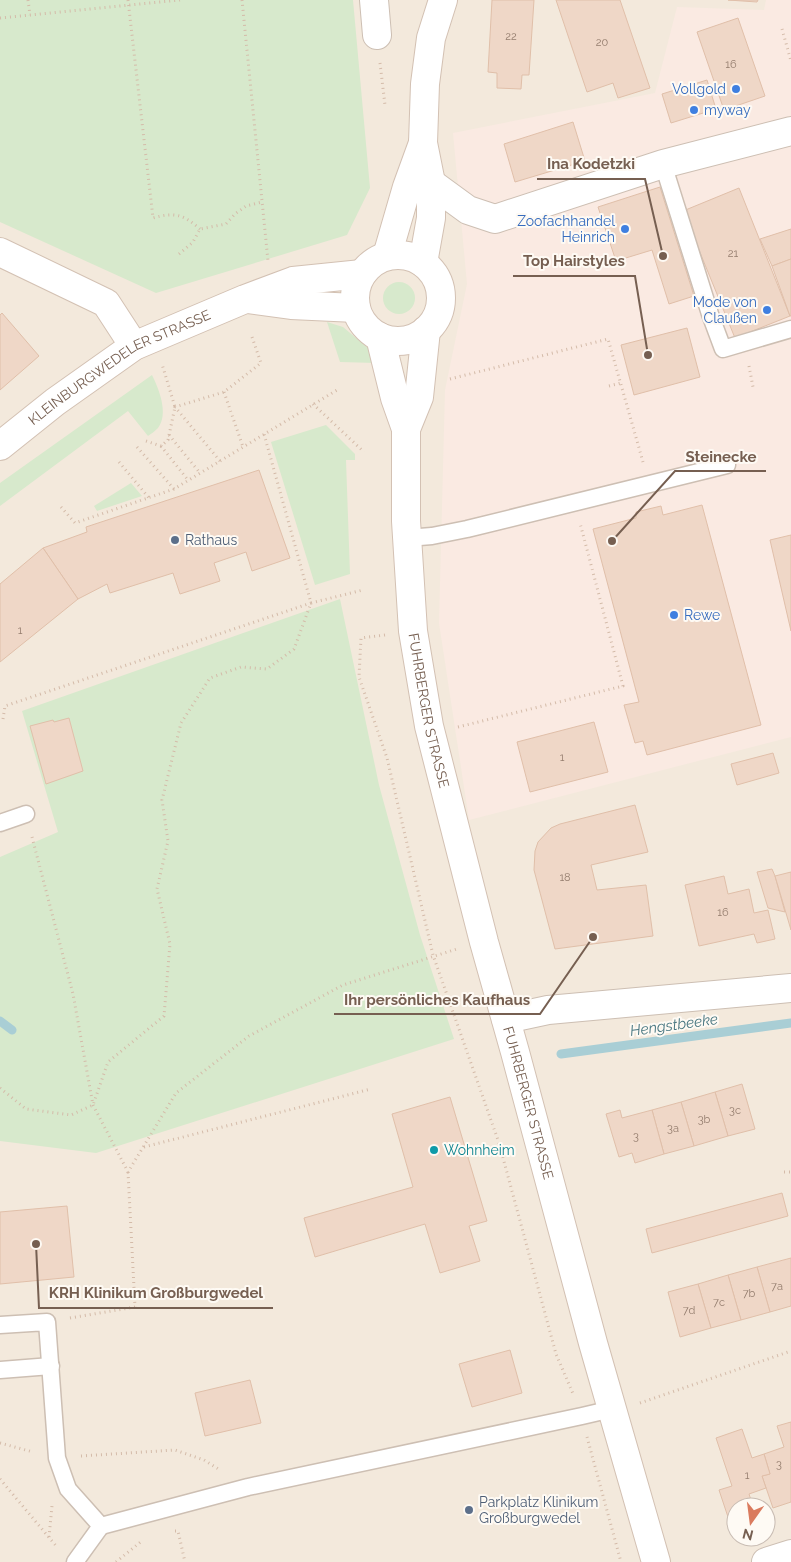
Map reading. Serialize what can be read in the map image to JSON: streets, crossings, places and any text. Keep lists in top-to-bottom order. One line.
{"streets":{"main road":["KLEINBURGWEDELER STRASSE","FUHRBERGER STRASSE"]},"crossings":[["KLEINBURGWEDELER STRASSE","FUHRBERGER STRASSE"]],"water":["Hengstbeeke"],"places":["Vollgold","myway","Zoofachhandel Heinrich","Ina Kodetzki","Mode von Claußen","Top Hairstyles","Rathaus","Steinecke","Rewe","Ihr persönliches Kaufhaus","Wohnheim","KRH Klinikum Großburgwedel","Parkplatz Klinikum Großburgwedel"],"house_numbers":["22","20","16","21","1","1","18","16","3c","3b","3a","3","7a","7b","7c","7d","3","1"],"north":"bottom"}
